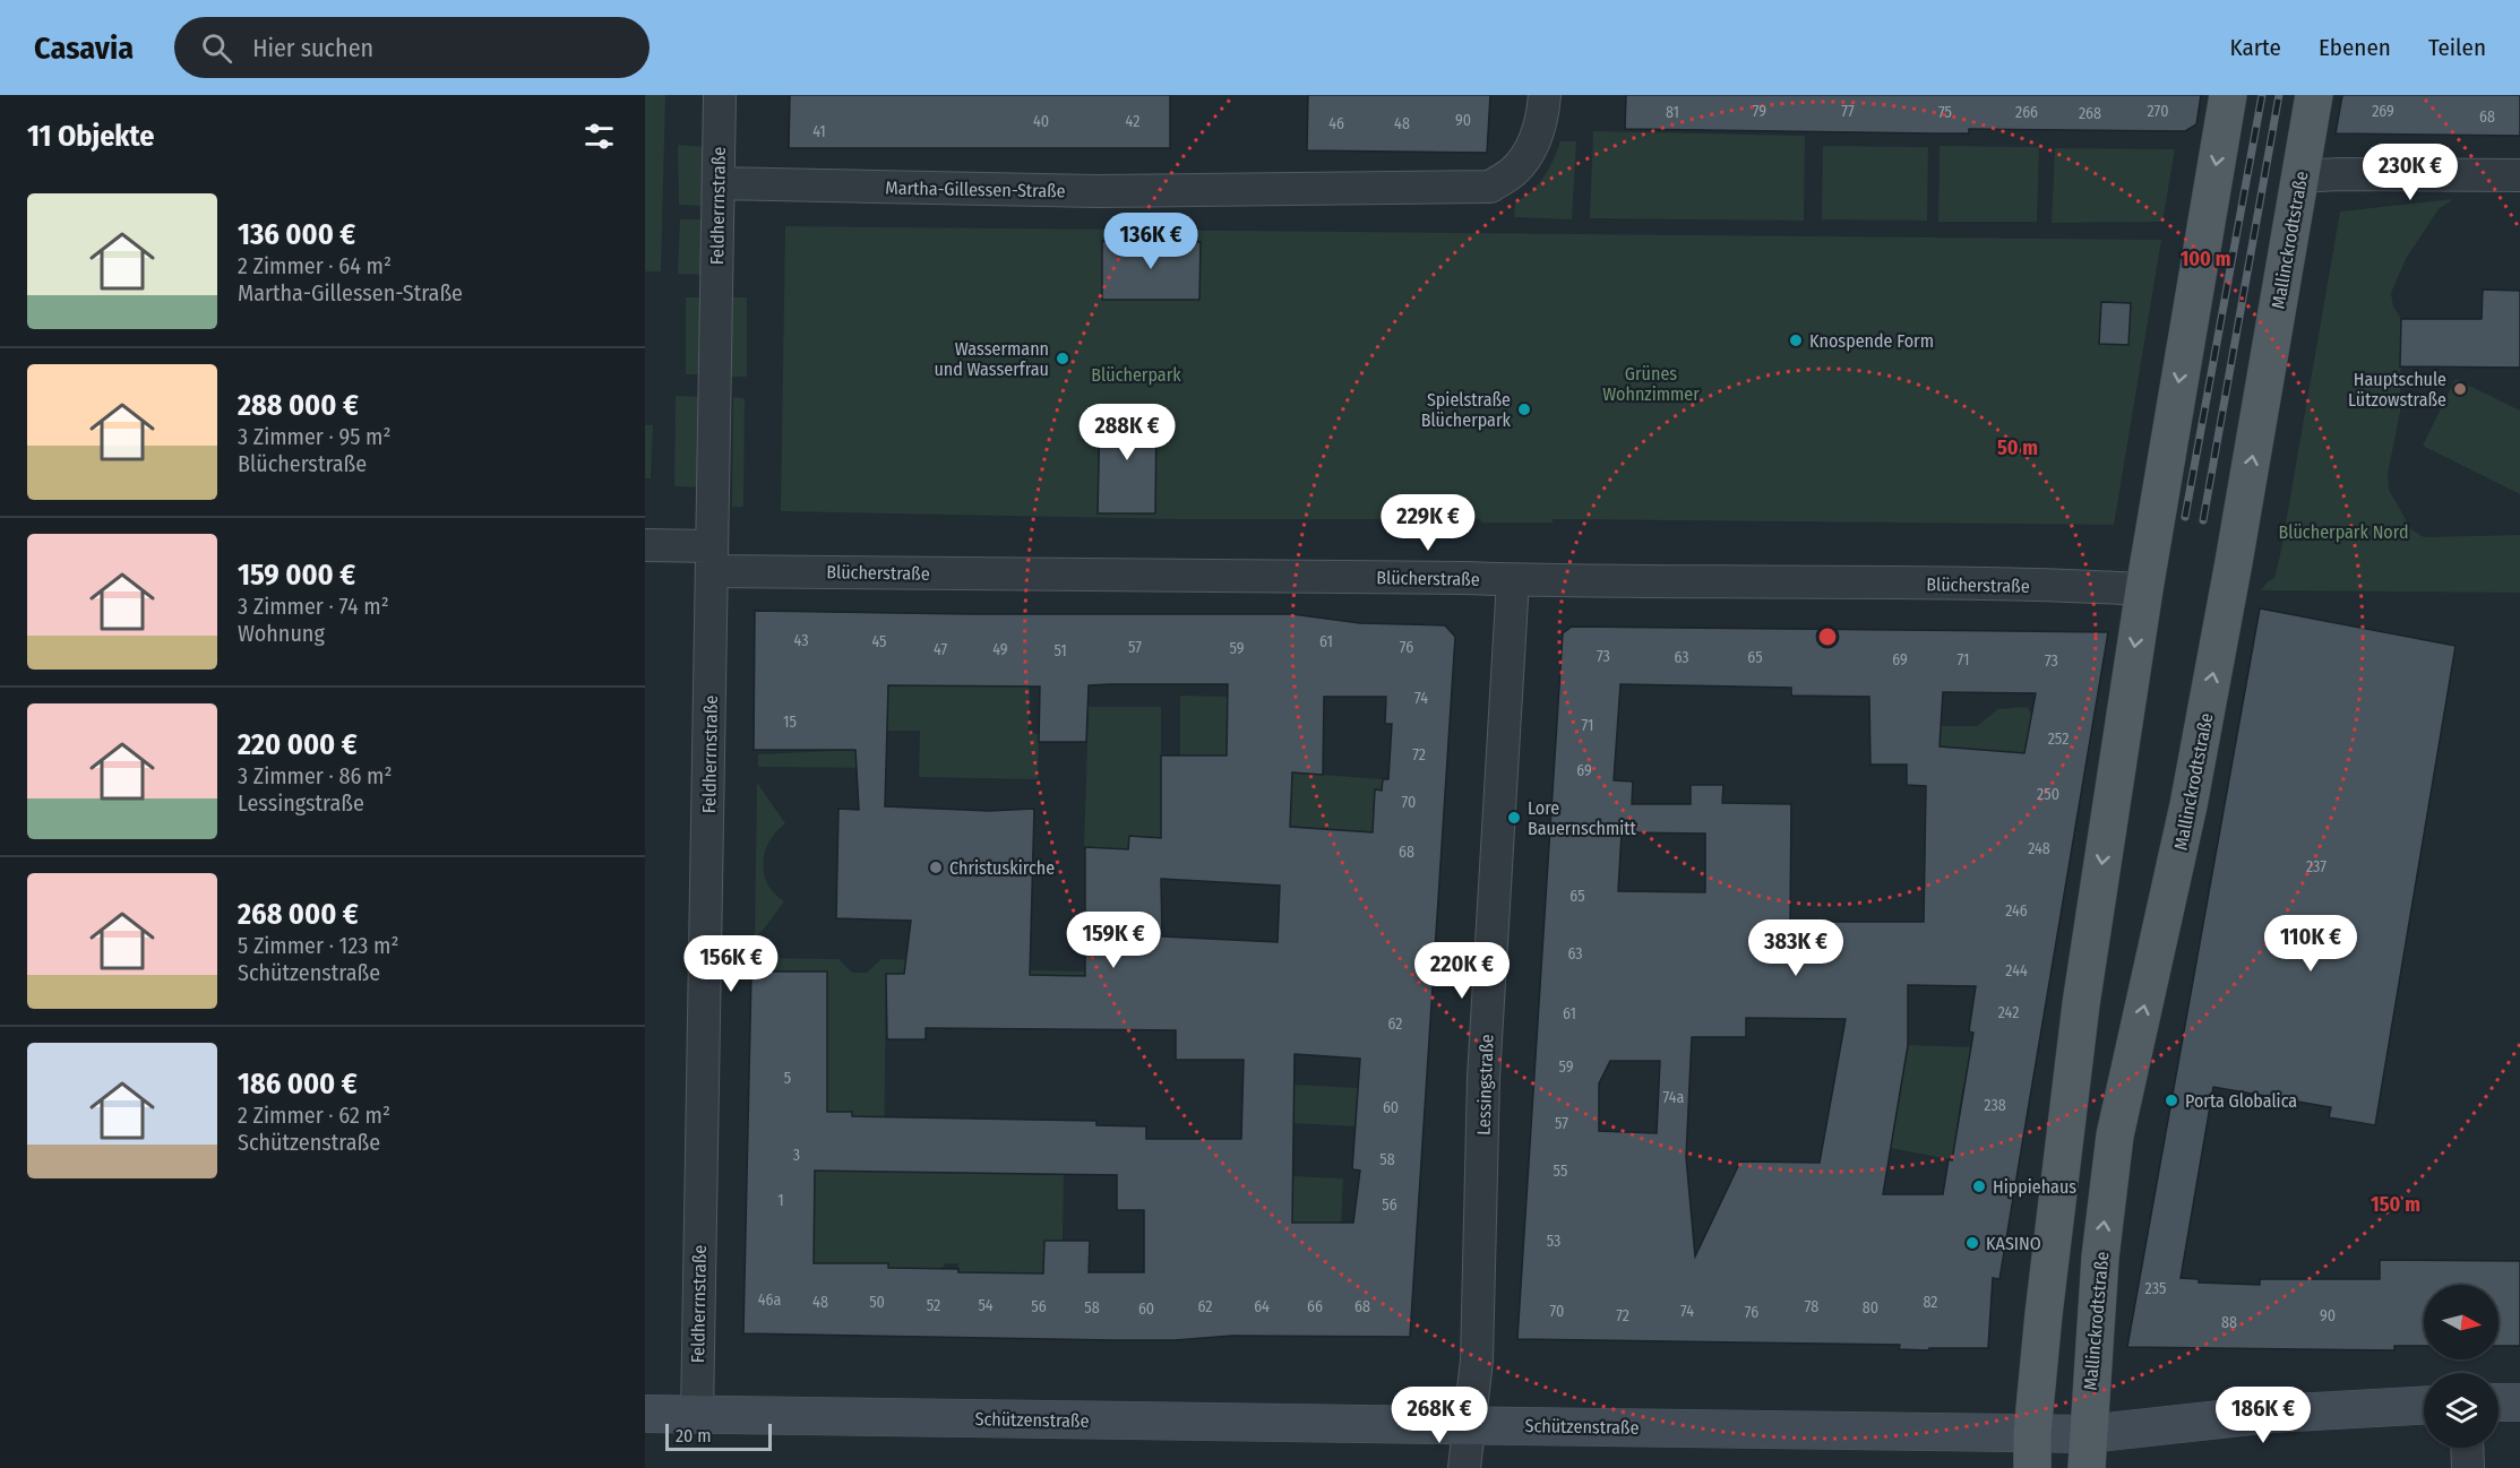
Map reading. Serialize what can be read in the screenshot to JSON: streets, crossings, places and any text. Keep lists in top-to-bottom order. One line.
{"streets":{"main road":["Mallinckrodtstraße"],"street":["Martha-Gillessen-Straße","Feldherrnstraße","Blücherstraße","Lessingstraße","Schützenstraße"]},"crossings":[["Martha-Gillessen-Straße","Feldherrnstraße"],["Feldherrnstraße","Blücherstraße"],["Feldherrnstraße","Schützenstraße"],["Mallinckrodtstraße","Schützenstraße"],["Blücherstraße","Lessingstraße"],["Lessingstraße","Schützenstraße"]],"parks":["Grünes Wohnzimmer","Blücherpark","Blücherpark Nord"],"places":["Knospende Form","Wassermann und Wasserfrau","Hauptschule Lützowstraße","Spielstraße Blücherpark","Lore Bauernschmitt","Christuskirche","Porta Globalica","Hippiehaus","KASINO"],"house_numbers":["79","77","270","269","81","75","266","268","68","90","40","42","46","48","41","43","45","61","57","76","59","47","49","51","73","63","65","69","71","73","74","15","71","252","72","69","250","70","248","68","237","65","246","63","244","242","61","62","59","5","74a","238","60","57","3","58","55","1","56","53","235","46a","48","50","82","52","54","56","62","64","66","68","78","58","80","60","70","74","76","72","90","88"],"scale_bar":"20 m","north":"right","page":{"header":"Casavia","search":"Hier suchen","nav":["Karte","Ebenen","Teilen"],"heading":"11 Objekte","price":["230K €","136K €","288K €","229K €","159K €","110K €","383K €","156K €","220K €","268K €","186K €"],"list":[{"name":"136 000 €","note":"2 Zimmer · 64 m² · Martha-Gillessen-Straße"},{"name":"288 000 €","note":"3 Zimmer · 95 m² · Blücherstraße"},{"name":"159 000 €","note":"3 Zimmer · 74 m² · Wohnung"},{"name":"220 000 €","note":"3 Zimmer · 86 m² · Lessingstraße"},{"name":"268 000 €","note":"5 Zimmer · 123 m² · Schützenstraße"},{"name":"186 000 €","note":"2 Zimmer · 62 m² · Schützenstraße"}],"scale":"20 m"},"rings":["100 m","50 m","150 m"]}
